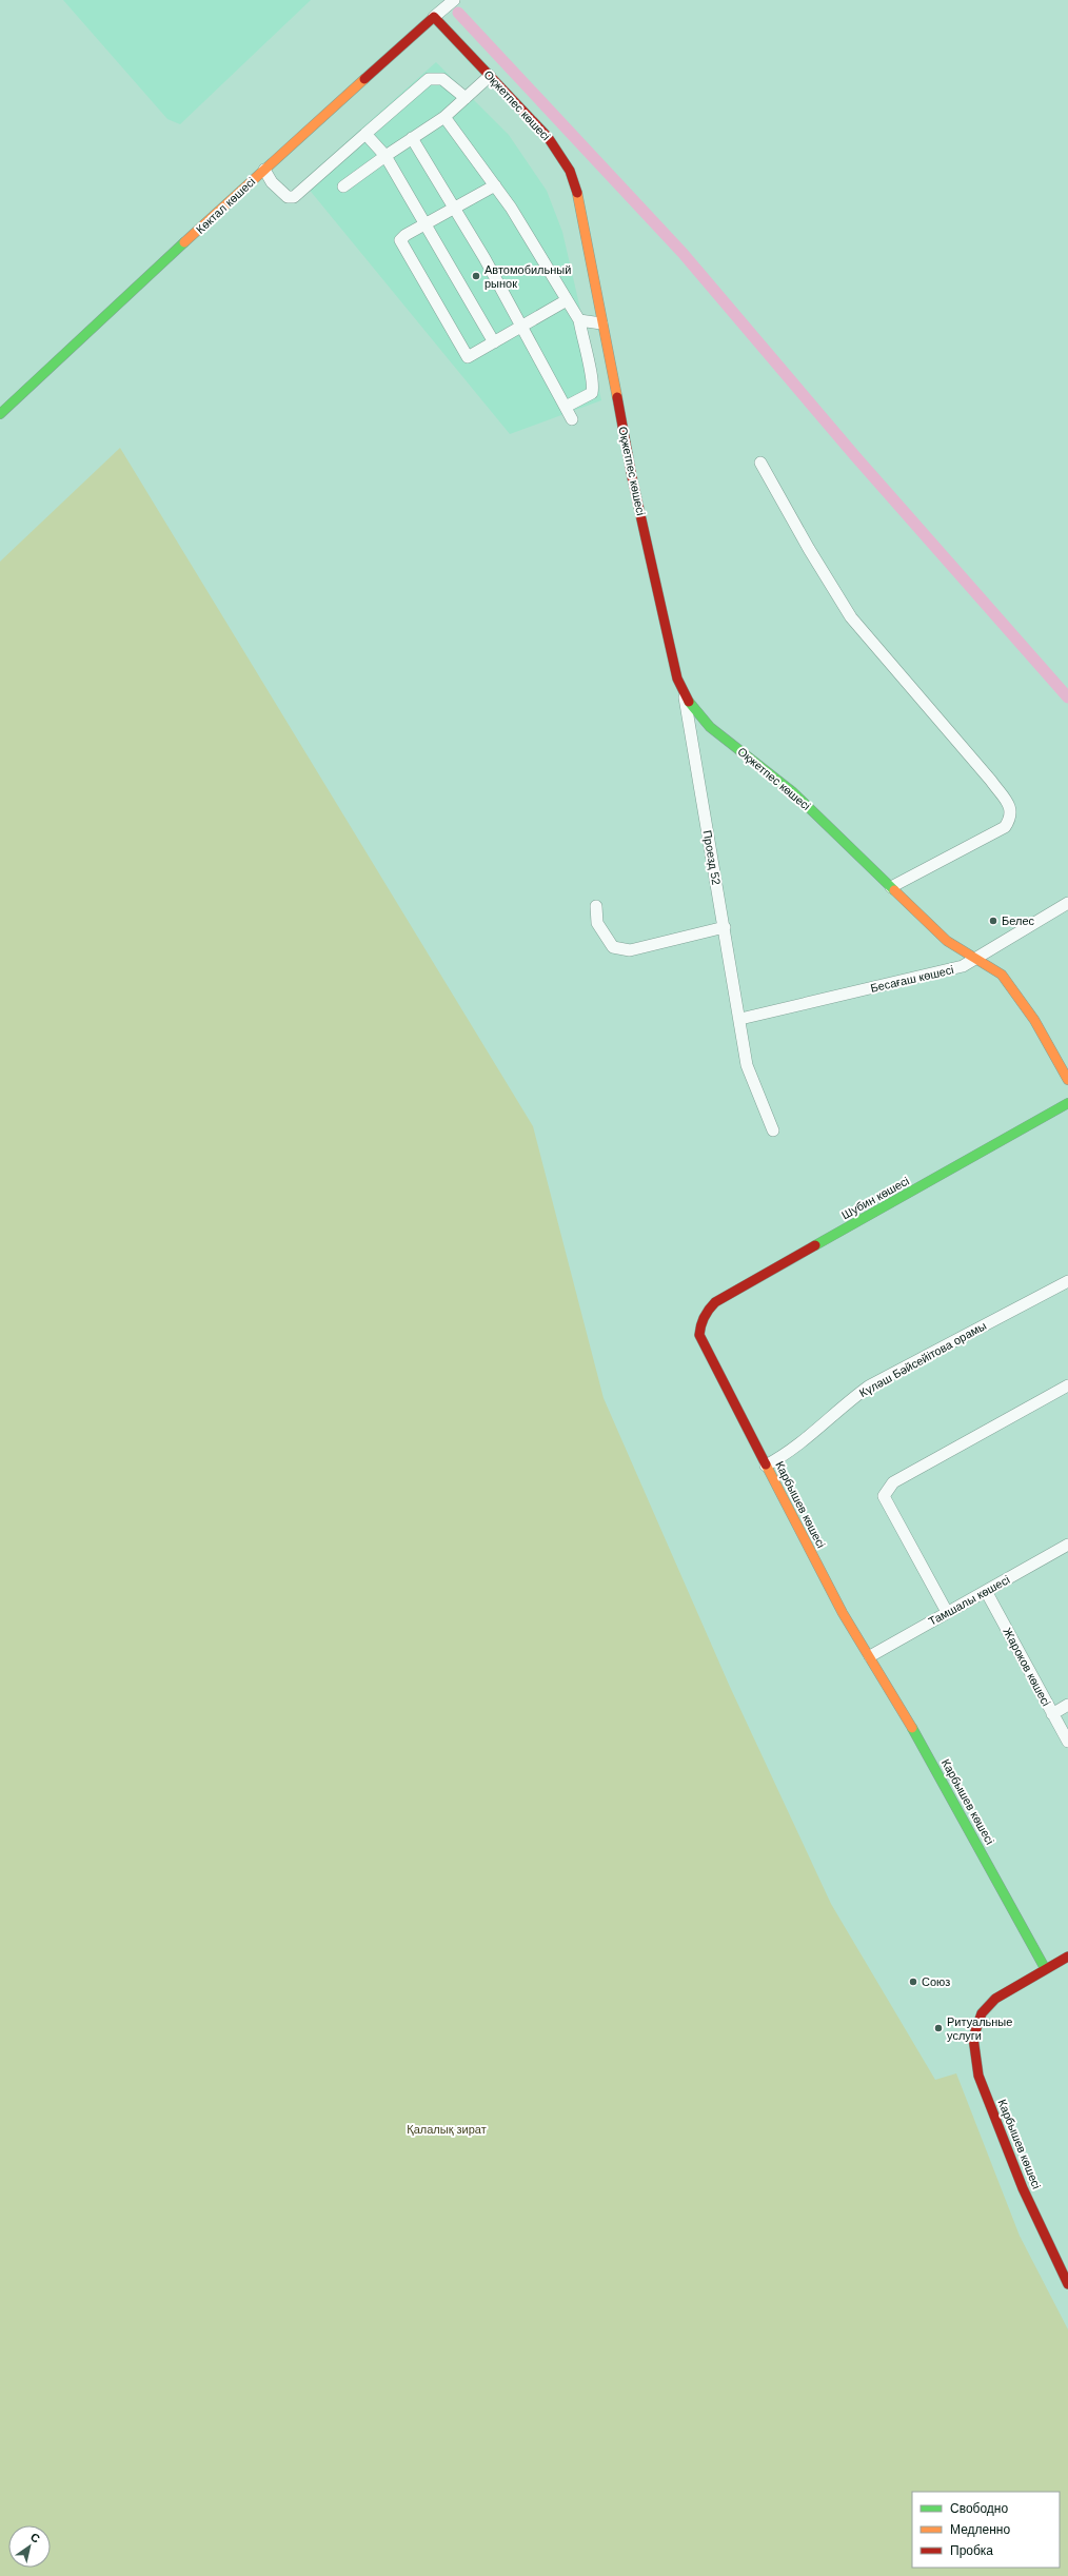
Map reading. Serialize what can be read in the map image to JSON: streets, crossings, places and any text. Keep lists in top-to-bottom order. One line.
{"streets":{"street":["Оқжетпес көшесі","Көктал көшесі","Проезд 52","Бесағаш көшесі","Шубин көшесі","Күләш Бәйсейітова орамы","Карбышев көшесі","Тамшалы көшесі","Жароков көшесі"]},"crossings":[["Оқжетпес көшесі","Көктал көшесі"],["Оқжетпес көшесі","Проезд 52"],["Оқжетпес көшесі","Бесағаш көшесі"],["Проезд 52","Бесағаш көшесі"],["Шубин көшесі","Карбышев көшесі"],["Күләш Бәйсейітова орамы","Карбышев көшесі"],["Карбышев көшесі","Тамшалы көшесі"],["Тамшалы көшесі","Жароков көшесі"]],"parks":["Қалалық зират"],"places":["Автомобильный рынок","Белес","Союз","Ритуальные услуги"],"legend":["Свободно","Медленно","Пробка"],"north":"top right"}
